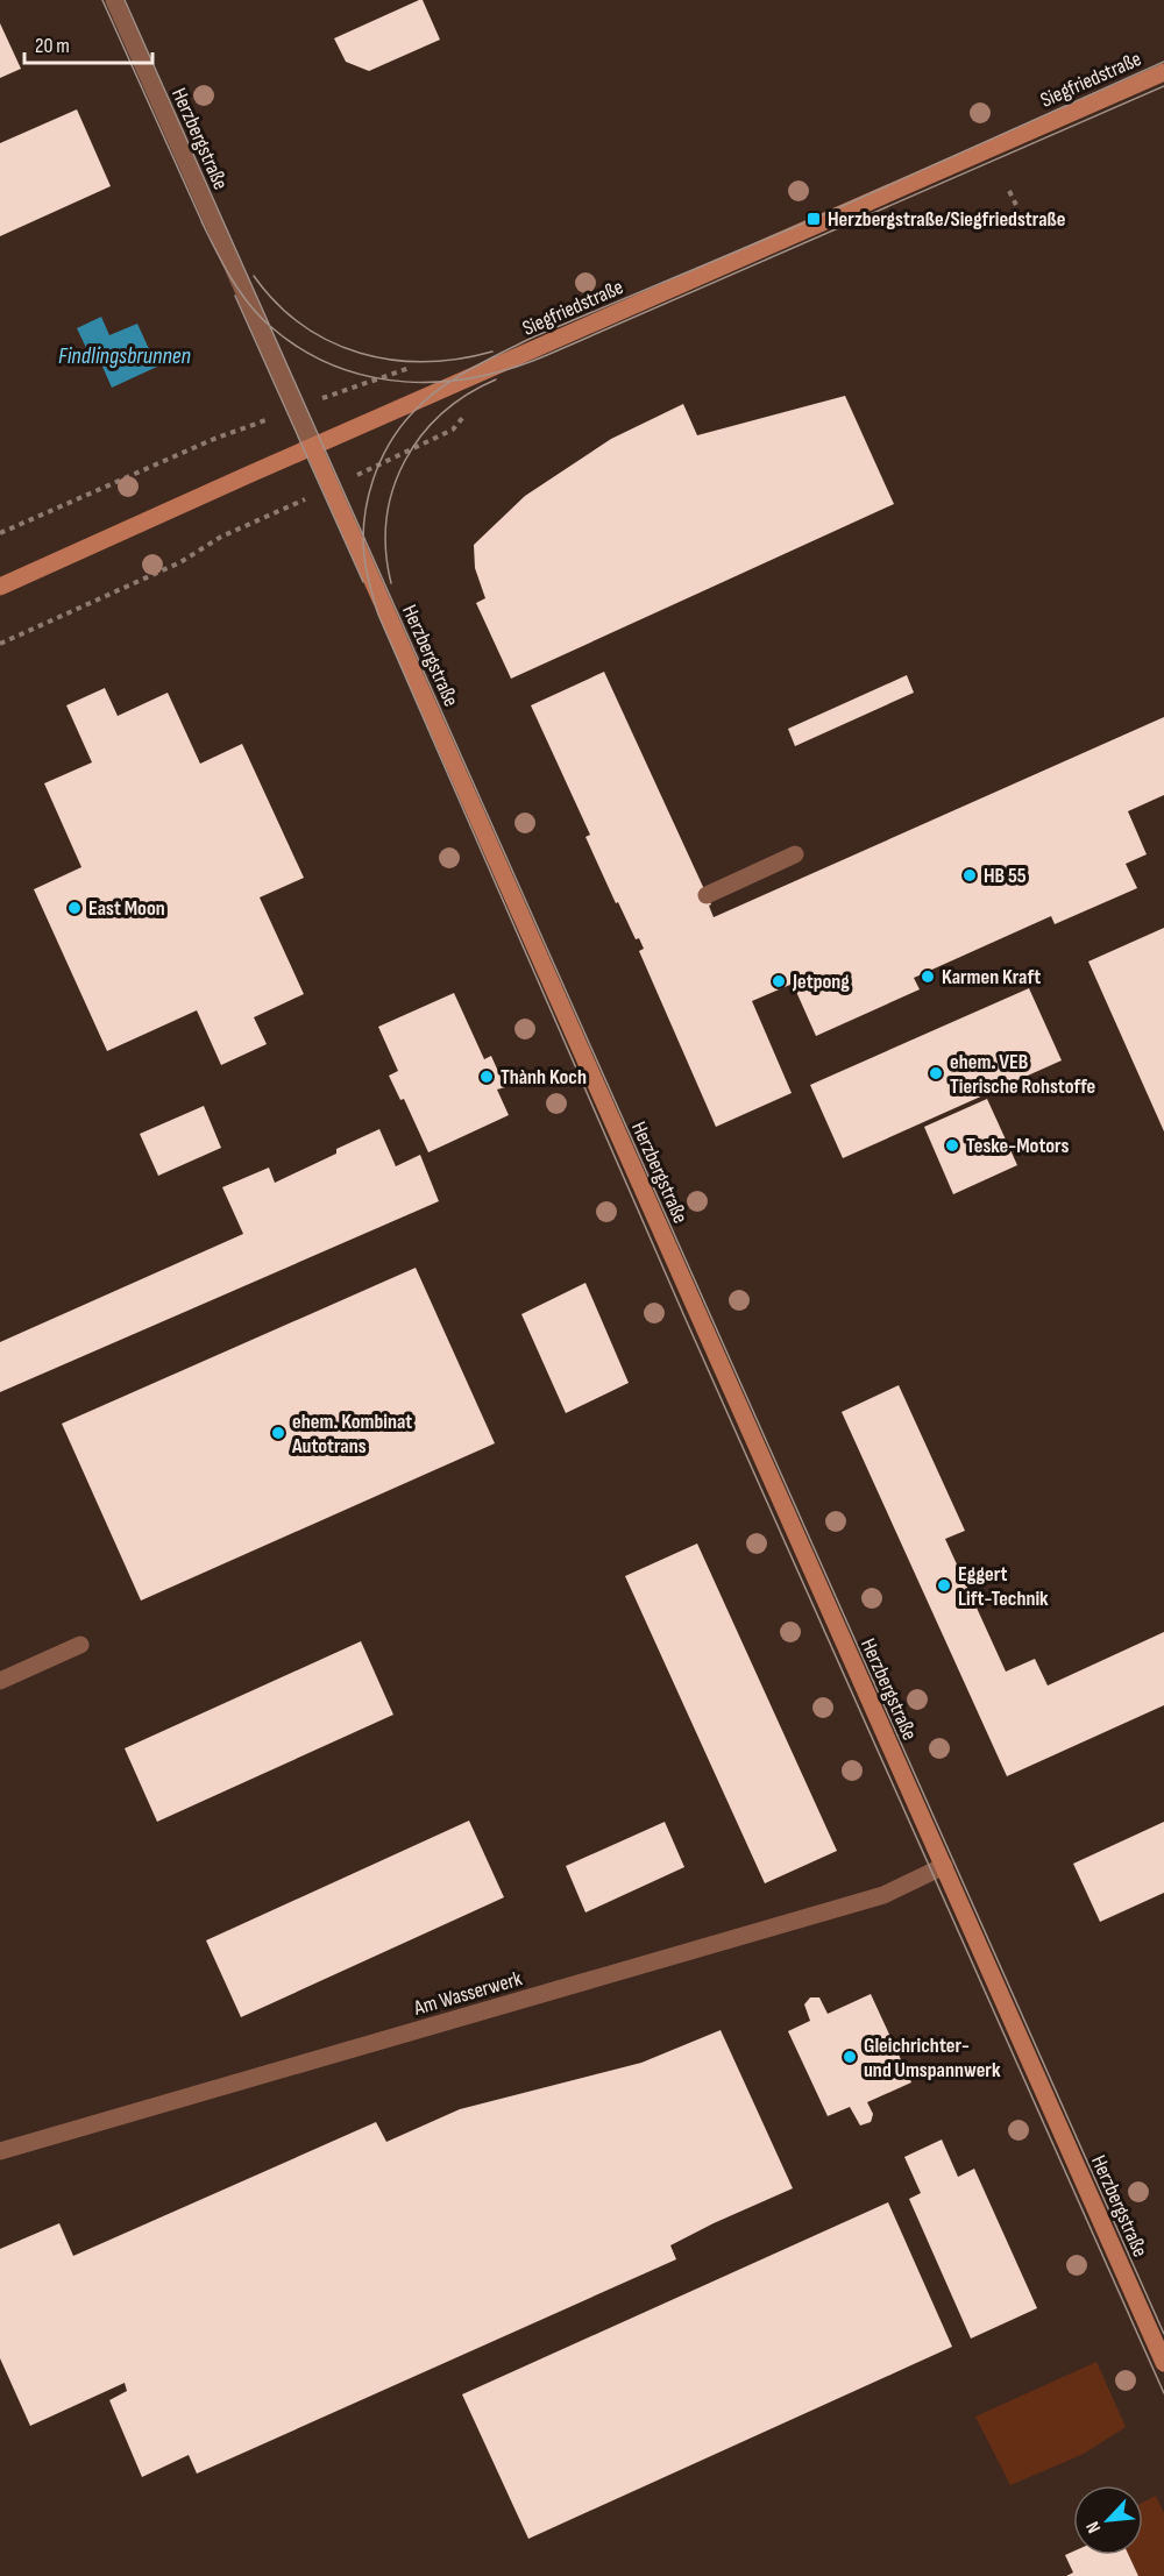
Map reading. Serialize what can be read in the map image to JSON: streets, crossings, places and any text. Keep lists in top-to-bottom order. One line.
{"streets":{"street":["Siegfriedstraße","Herzbergstraße","Am Wasserwerk"]},"crossings":[["Siegfriedstraße","Herzbergstraße"],["Herzbergstraße","Am Wasserwerk"]],"water":["Findlingsbrunnen"],"places":{"transit":["Herzbergstraße/Siegfriedstraße"],"other":["HB 55","East Moon","Karmen Kraft","Jetpong","ehem. VEB Tierische Rohstoffe","Thành Koch","Teske-Motors","ehem. Kombinat Autotrans","Eggert Lift-Technik","Gleichrichter- und Umspannwerk"]},"scale_bar":"20 m","north":"bottom left"}
